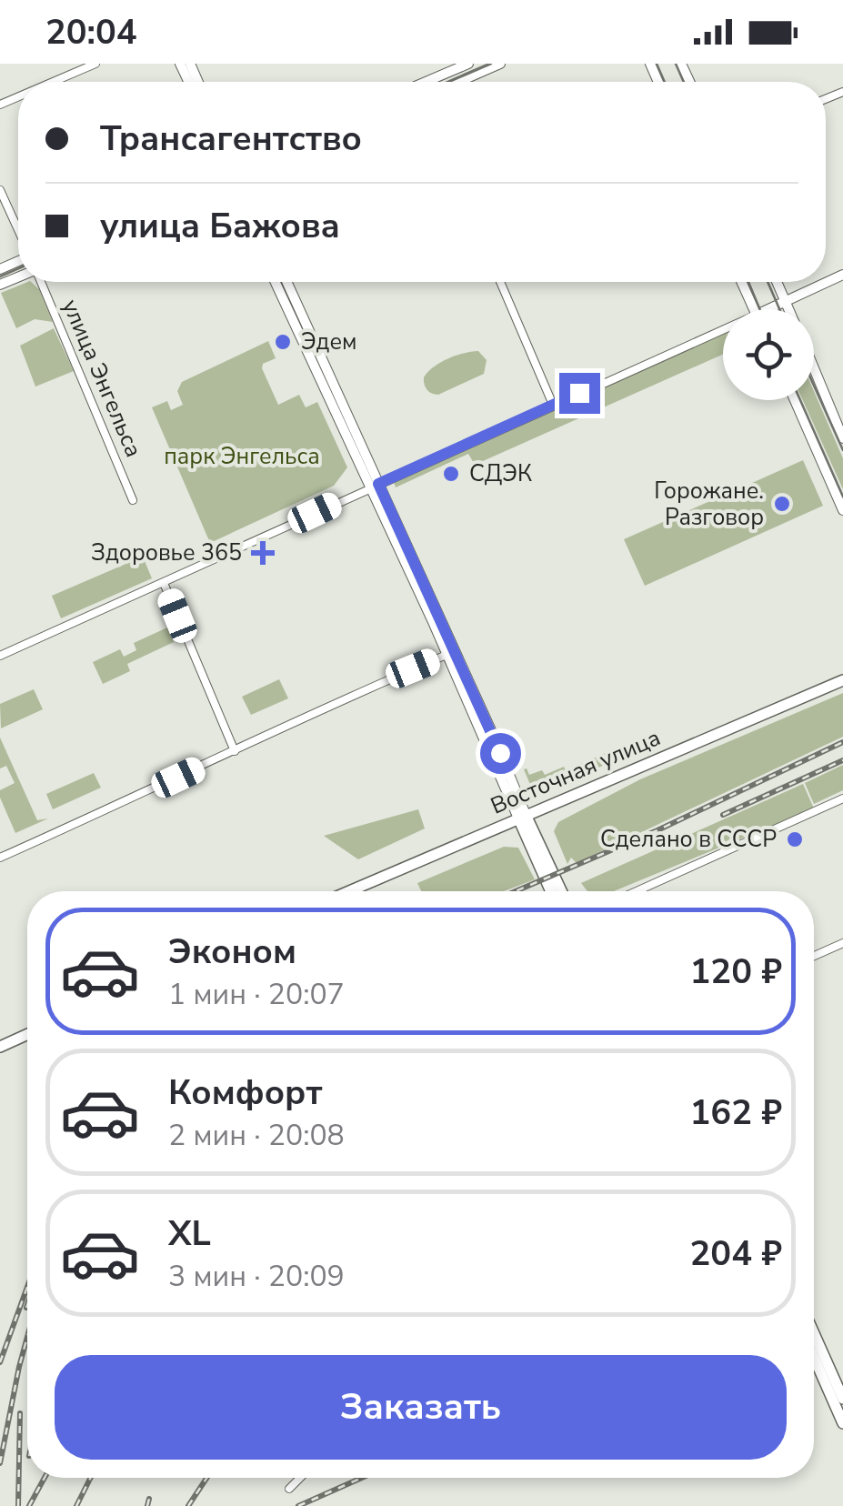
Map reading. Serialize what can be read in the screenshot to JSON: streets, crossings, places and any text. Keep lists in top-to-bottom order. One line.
{"streets":{"main road":["Восточная улица"],"street":["улица Энгельса"]},"parks":["парк Энгельса"],"places":{"other":["Эдем","СДЭК","Горожане. Разговор","Сделано в СССР"],"health":["Здоровье 365"]},"page":{"status":"20:04","banner":["Трансагентство","улица Бажова"],"list":[{"name":"Эконом","note":"1 мин · 20:07","value":"120 ₽"},{"name":"Комфорт","note":"2 мин · 20:08","value":"162 ₽"},{"name":"XL","note":"3 мин · 20:09","value":"204 ₽"}],"buttons":"Заказать"}}
